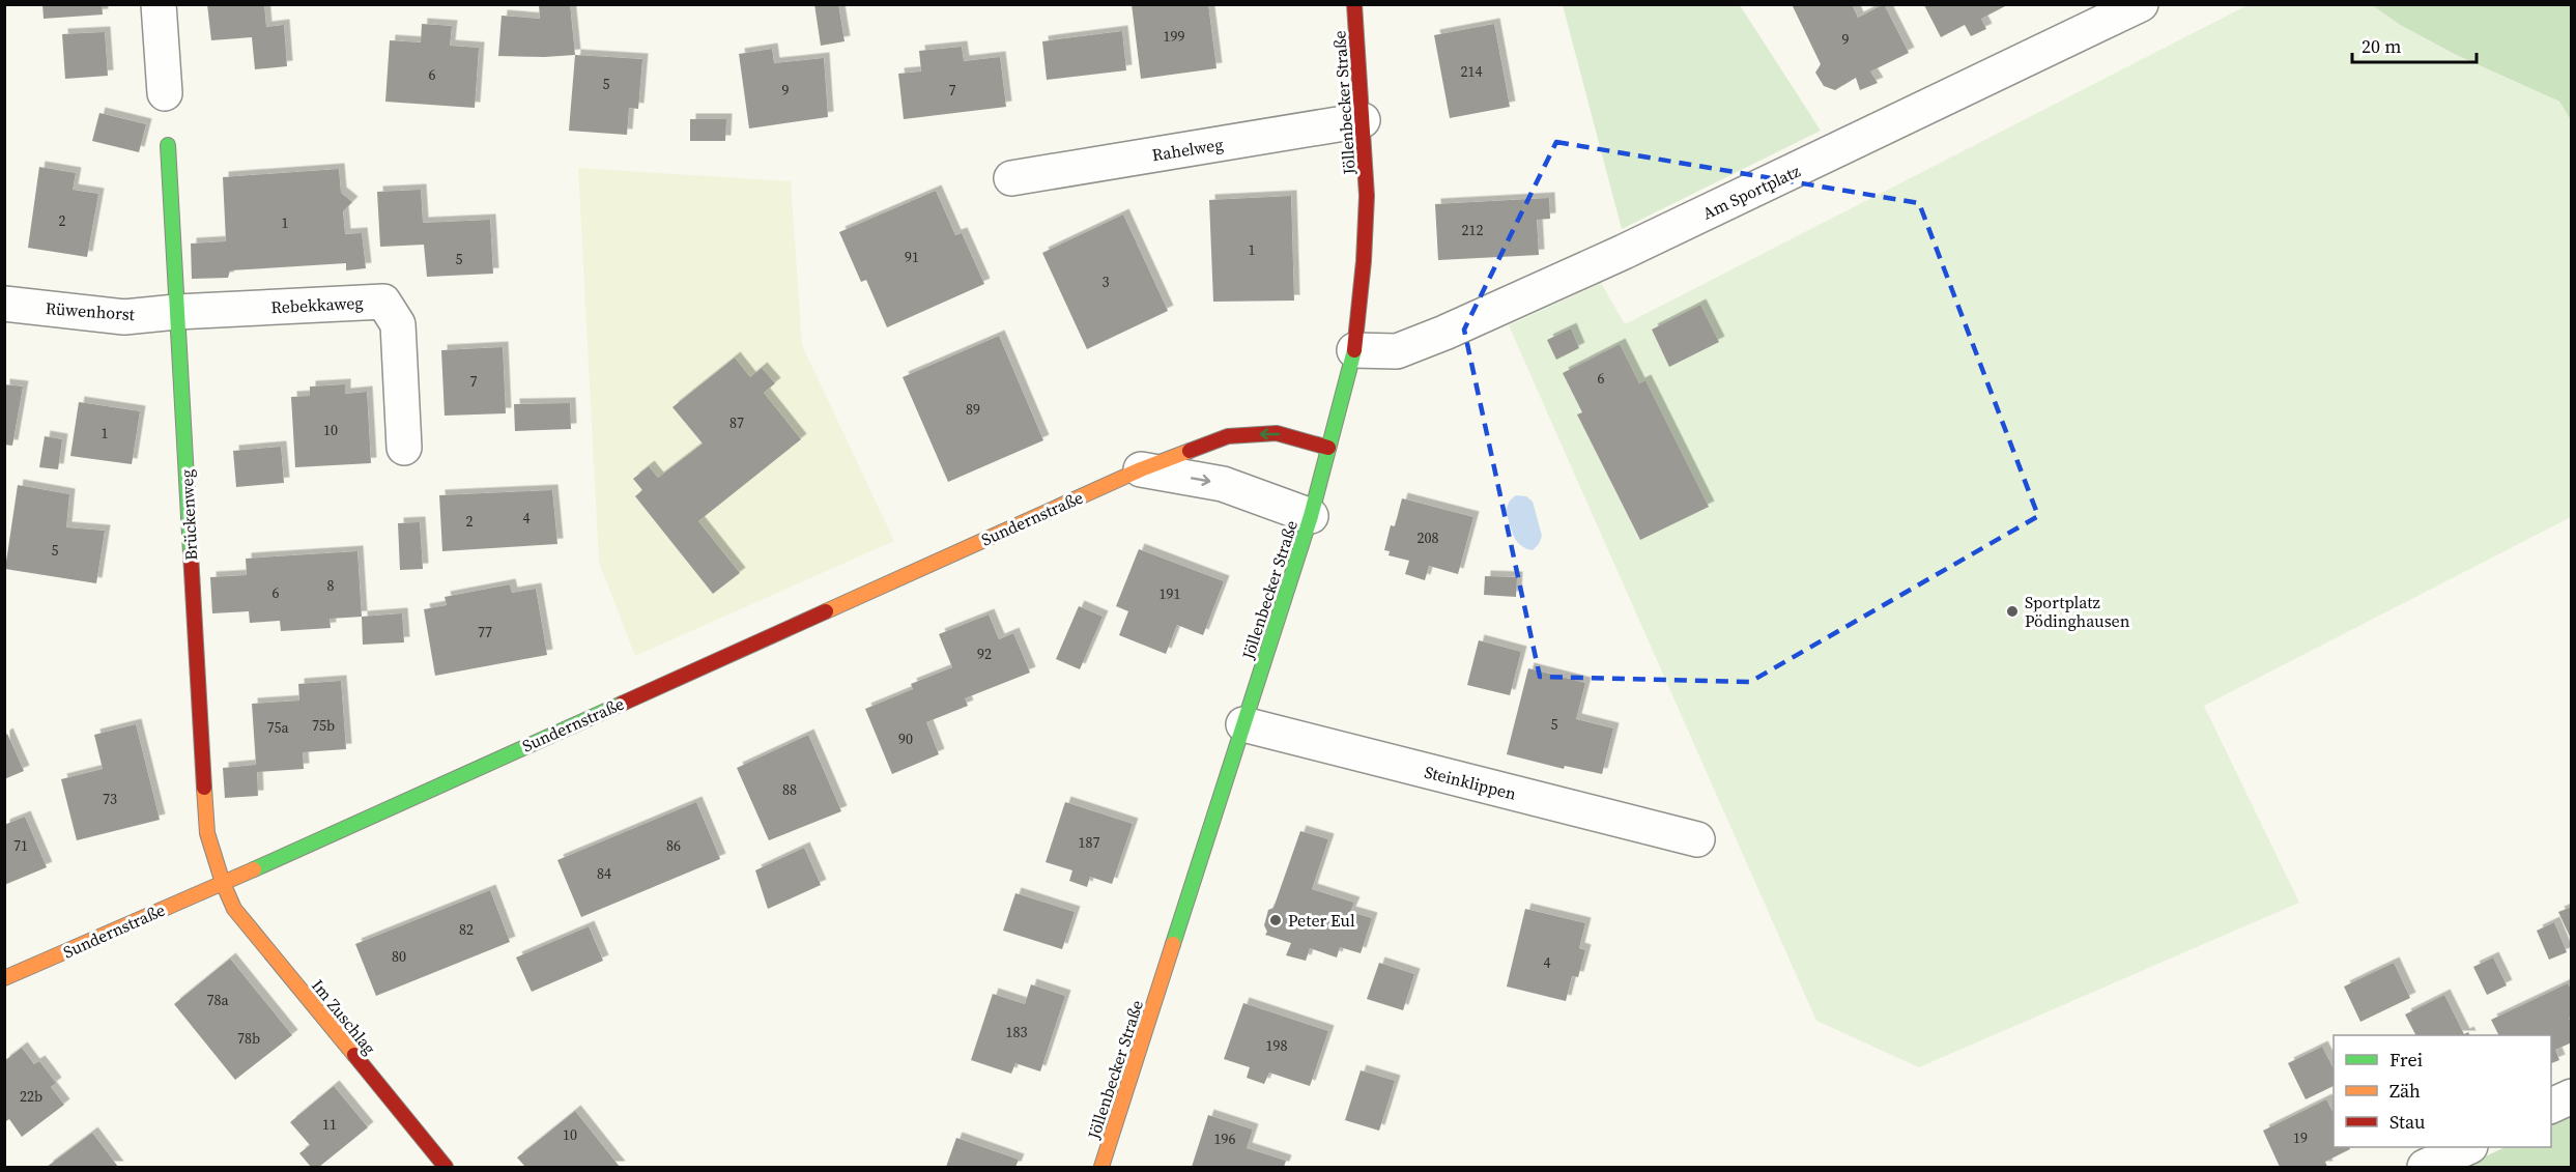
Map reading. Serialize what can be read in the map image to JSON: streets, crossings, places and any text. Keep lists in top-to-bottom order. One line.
{"streets":{"street":["Jöllenbecker Straße","Rahelweg","Am Sportplatz","Rebekkaweg","Rüwenhorst","Brückenweg","Sundernstraße","Steinklippen","Im Zuschlag"]},"crossings":[["Jöllenbecker Straße","Rahelweg"],["Jöllenbecker Straße","Am Sportplatz"],["Jöllenbecker Straße","Sundernstraße"],["Jöllenbecker Straße","Steinklippen"],["Rebekkaweg","Rüwenhorst"],["Rebekkaweg","Brückenweg"],["Rüwenhorst","Brückenweg"],["Brückenweg","Sundernstraße"],["Brückenweg","Im Zuschlag"],["Sundernstraße","Im Zuschlag"]],"places":["Sportplatz Pödinghausen","Peter Eul"],"house_numbers":["199","9","214","6","5","9","7","2","1","212","1","91","5","3","6","7","89","87","10","1","4","2","208","5","8","6","191","77","92","5","75b","75a","90","88","73","187","71","86","84","82","80","4","78a","183","78b","198","22b","11","10","19","196"],"legend":["Frei","Zäh","Stau"],"scale_bar":"20 m"}
